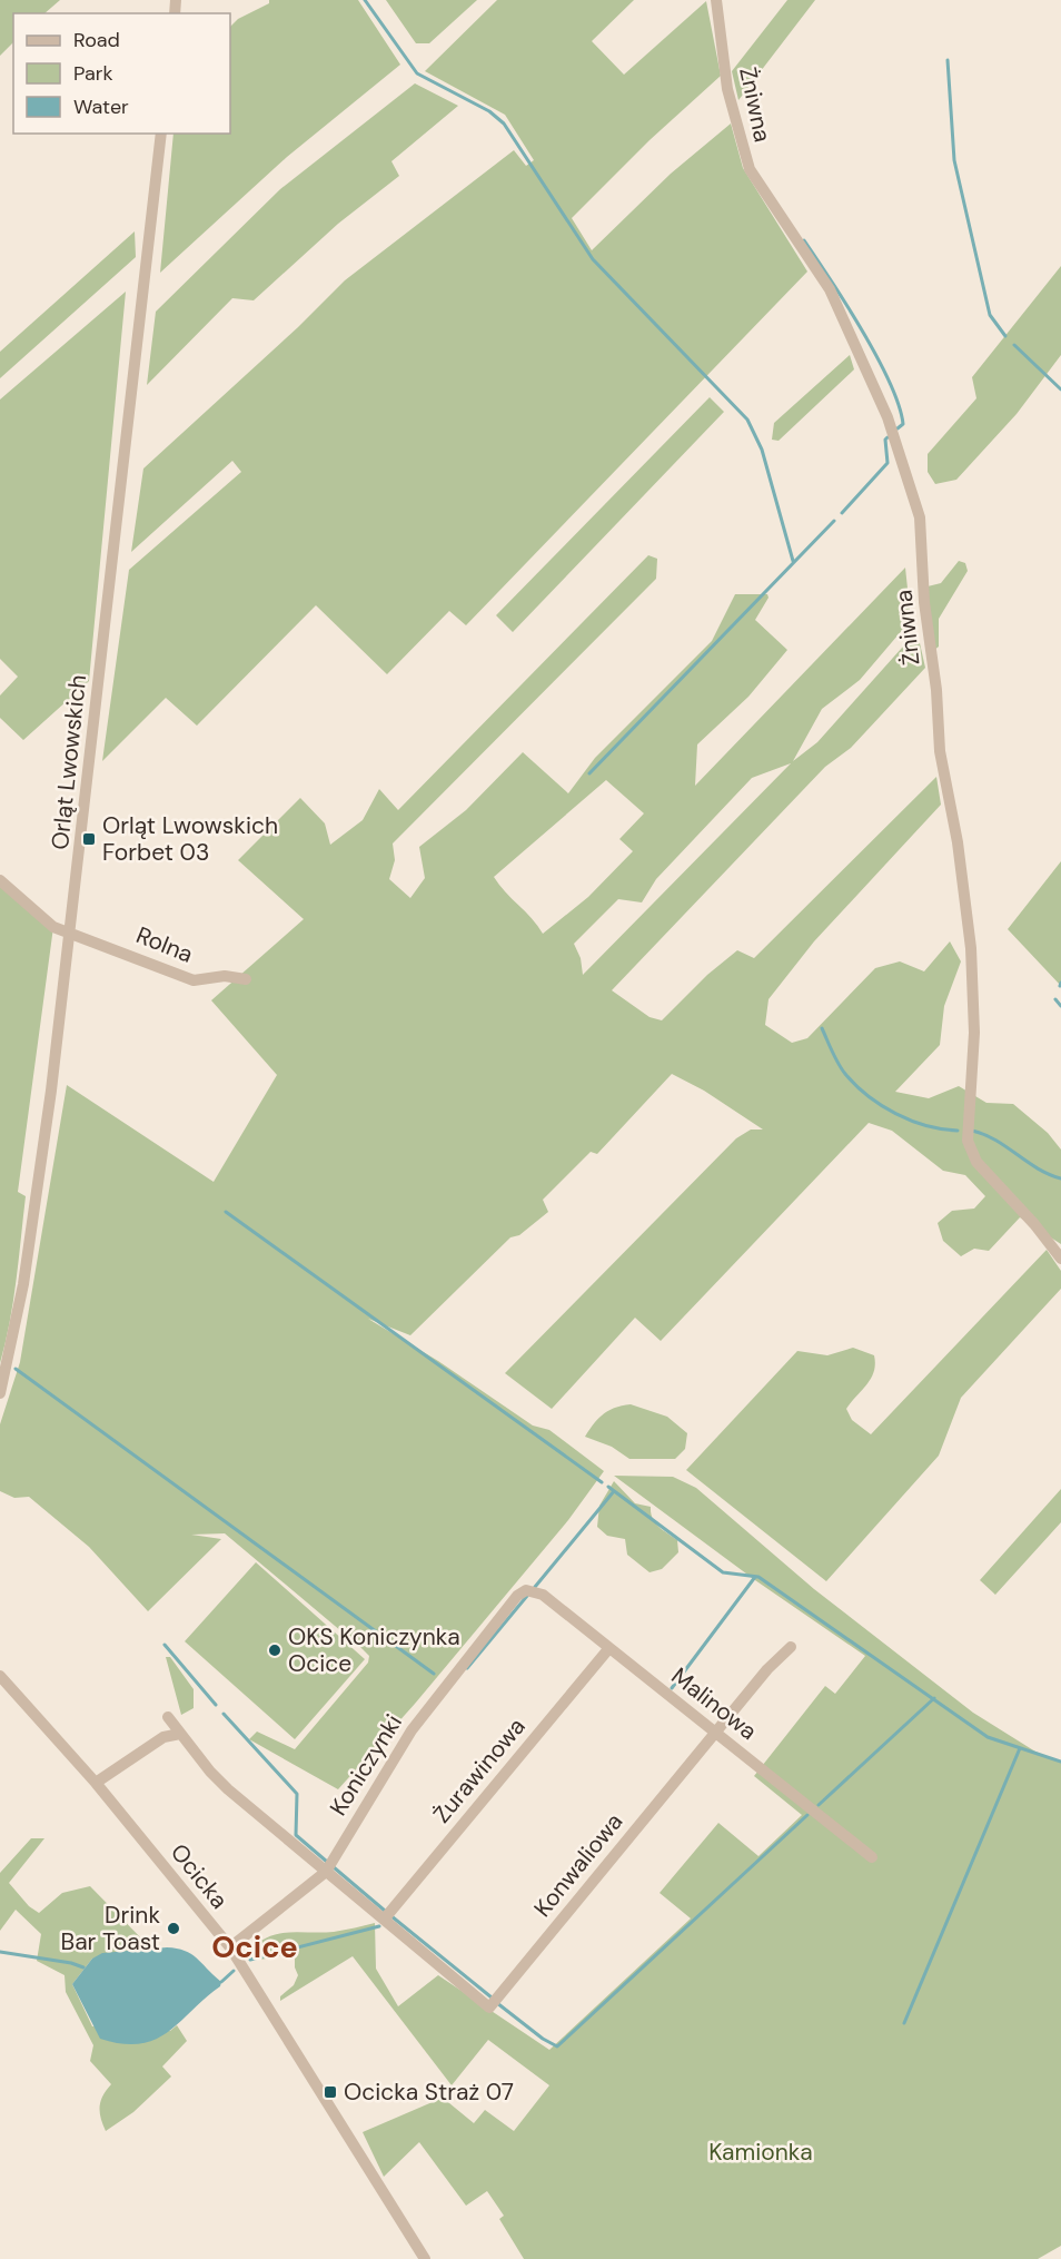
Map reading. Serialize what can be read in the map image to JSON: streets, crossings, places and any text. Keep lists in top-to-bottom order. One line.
{"streets":{"street":["Żniwna","Orląt Lwowskich","Rolna","Malinowa","Koniczynki","Żurawinowa","Konwaliowa","Ocicka"]},"crossings":[["Orląt Lwowskich","Rolna"],["Malinowa","Koniczynki"],["Malinowa","Żurawinowa"],["Malinowa","Konwaliowa"],["Koniczynki","Ocicka"],["Żurawinowa","Konwaliowa"]],"districts":["Ocice"],"parks":["Kamionka"],"places":{"transit":["Orląt Lwowskich Forbet 03","Ocicka Straż 07"],"other":["OKS Koniczynka Ocice","Drink Bar Toast"]},"legend":["Road","Park","Water"]}
